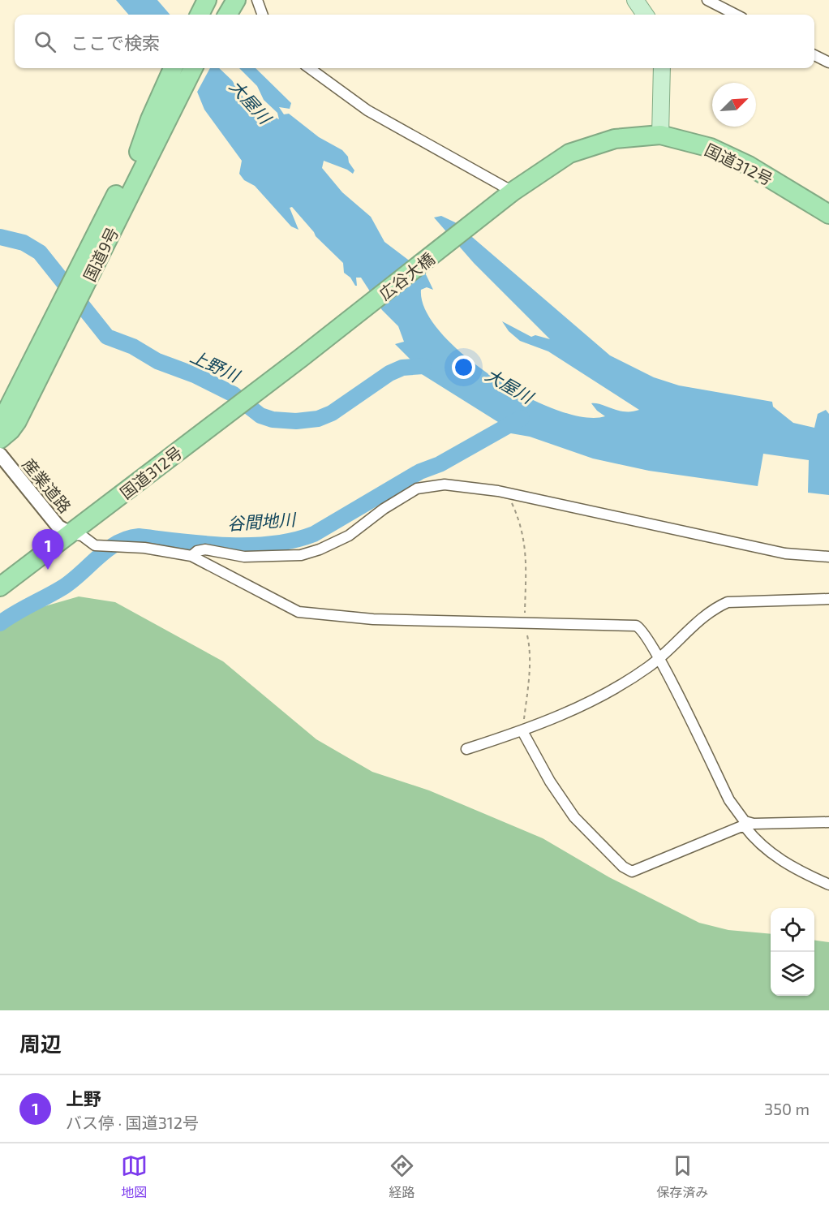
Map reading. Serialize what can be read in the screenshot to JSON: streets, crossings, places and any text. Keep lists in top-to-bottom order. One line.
{"streets":{"highway":["国道312号","国道9号","広谷大橋"],"street":["産業道路"]},"crossings":[["国道312号","広谷大橋"],["国道312号","産業道路"]],"water":["大屋川","上野川","谷間地川"],"north":"top right","page":{"search":"ここで検索","pins":"1","heading":"周辺","list":[{"mark":"1","name":"上野","note":"バス停 · 国道312号","value":"350 m"}],"nav":["地図","経路","保存済み"]}}
